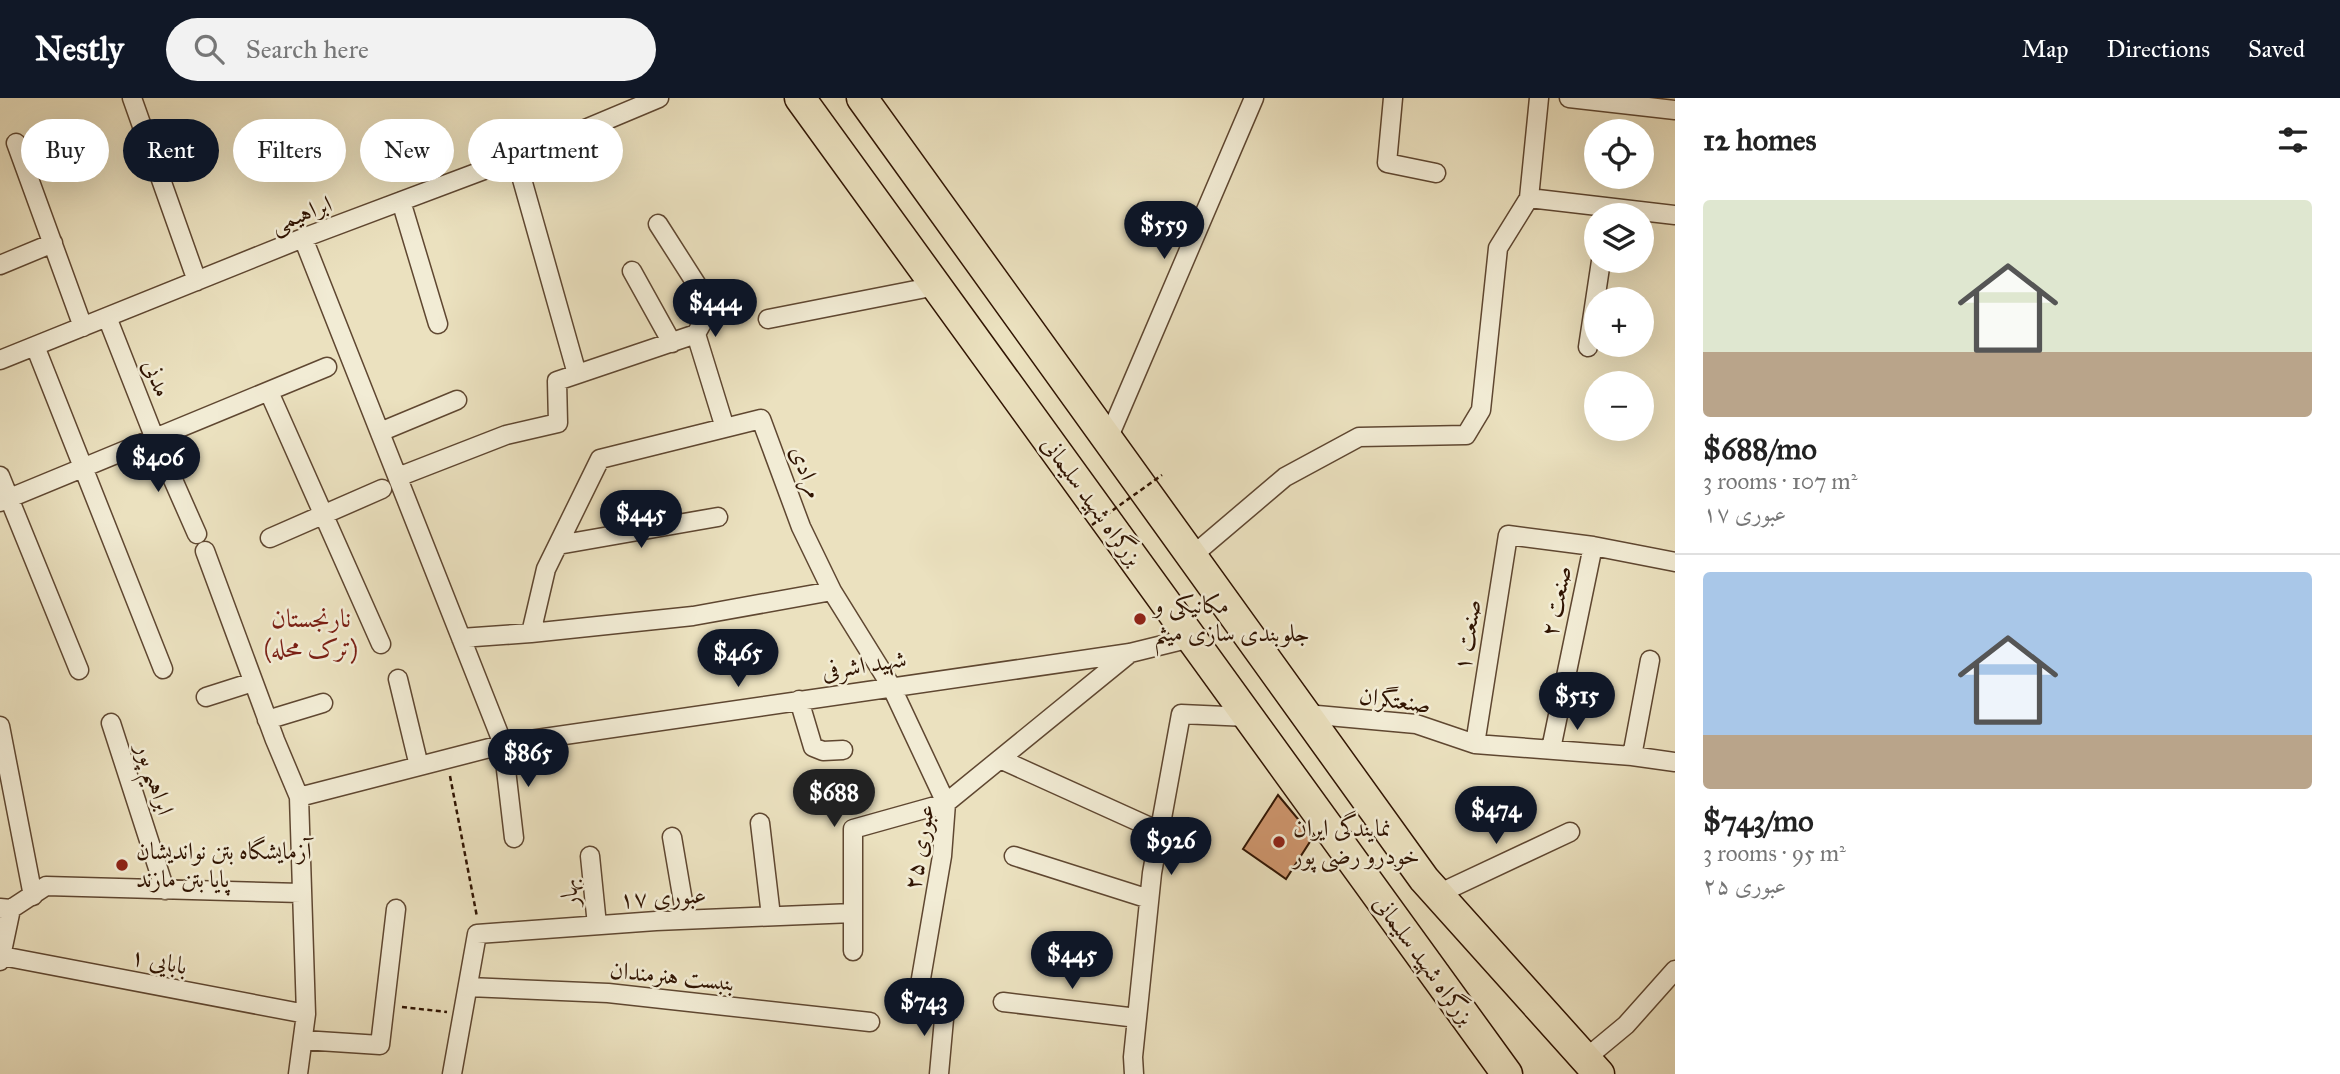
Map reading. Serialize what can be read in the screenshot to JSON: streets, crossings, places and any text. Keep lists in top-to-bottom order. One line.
{"streets":{"highway":["بزرگراه شهید سلیمانی"],"street":["ابراهیمی","مدنی","مرادی","صنعت ۲","صنعت ۱","شهید اشرفی","صنعتگران","ابراهیم پور","عبوری ۲۵","بهار","عبوری ۱۷","بابایی ۱","بنبست هنرمندان"]},"crossings":[["ابراهیمی","مدنی"],["مدنی","شهید اشرفی"],["مرادی","شهید اشرفی"],["مرادی","عبوری ۲۵"],["بزرگراه شهید سلیمانی","شهید اشرفی"],["بزرگراه شهید سلیمانی","صنعتگران"],["صنعت ۲","صنعت ۱"],["صنعت ۲","صنعتگران"],["صنعت ۱","صنعتگران"],["شهید اشرفی","عبوری ۲۵"],["بهار","عبوری ۱۷"]],"districts":["نارنجستان (ترک محله)"],"places":["مکانیکی و جلوبندی سازی میثم","نمایندگی ایران خودرو رضی پور","آزمایشگاه بتن نواندیشان پایا بتن مازند"],"page":{"header":"Nestly","search":"Search here","nav":["Map","Directions","Saved"],"heading":"12 homes","map_buttons":["+","−"],"chip":["Buy","Rent","Filters","New","Apartment"],"list":[{"name":"$688/mo","note":"3 rooms · 107 m² · عبوری ۱۷"},{"name":"$743/mo","note":"3 rooms · 95 m² · عبوری ۲۵"}],"price":["$559","$444","$406","$445","$465","$515","$865","$688","$474","$926","$445","$743"]}}
